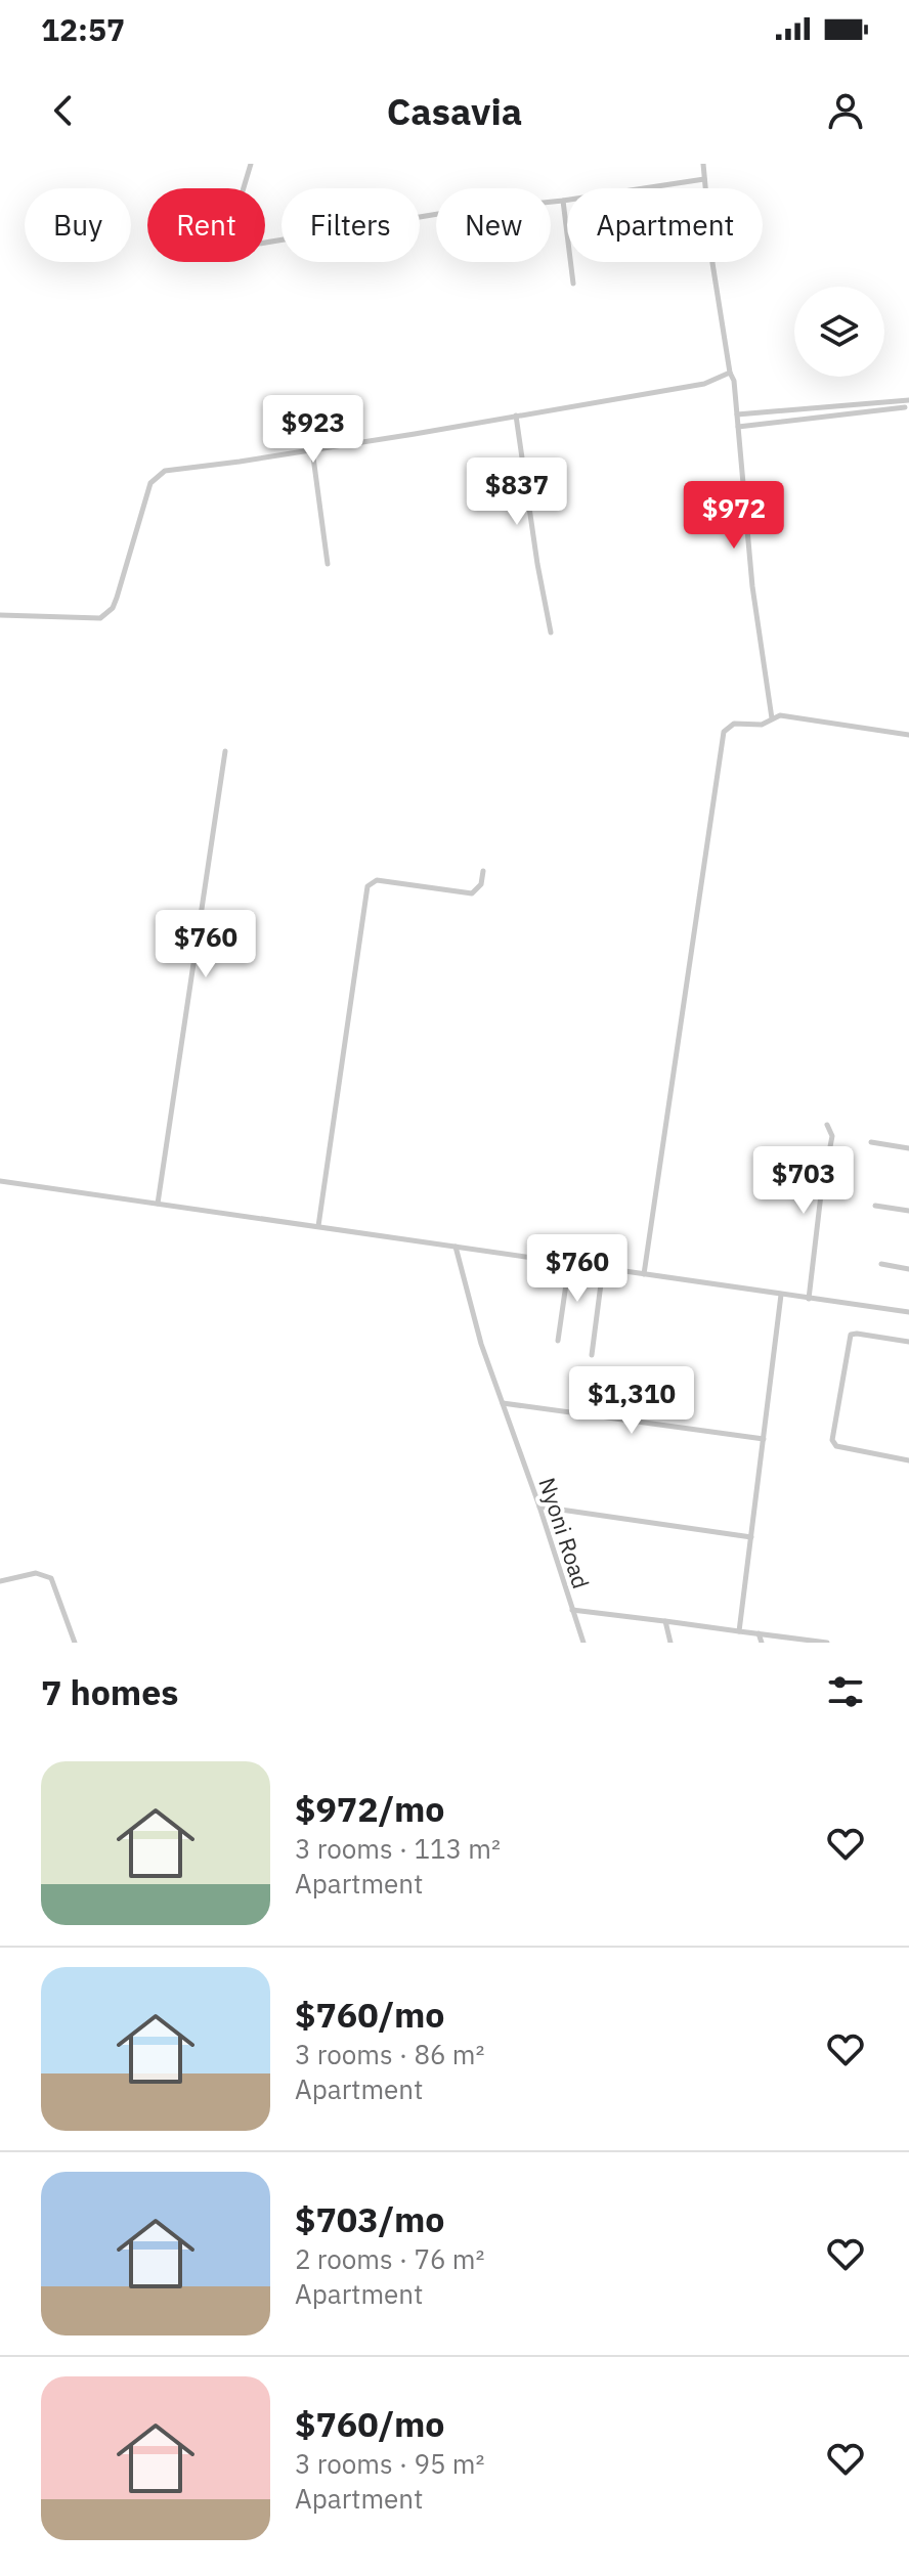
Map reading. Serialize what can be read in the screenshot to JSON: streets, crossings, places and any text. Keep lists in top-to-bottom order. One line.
{"streets":{"street":["Nyoni Road"]},"page":{"status":"12:57","header":"Casavia","chip":["Buy","Rent","Filters","New","Apartment"],"price":["$923","$837","$972","$760","$703","$760","$1,310"],"heading":"7 homes","list":[{"name":"$972/mo","note":"3 rooms · 113 m² · Apartment"},{"name":"$760/mo","note":"3 rooms · 86 m² · Apartment"},{"name":"$703/mo","note":"2 rooms · 76 m² · Apartment"},{"name":"$760/mo","note":"3 rooms · 95 m² · Apartment"}]}}
